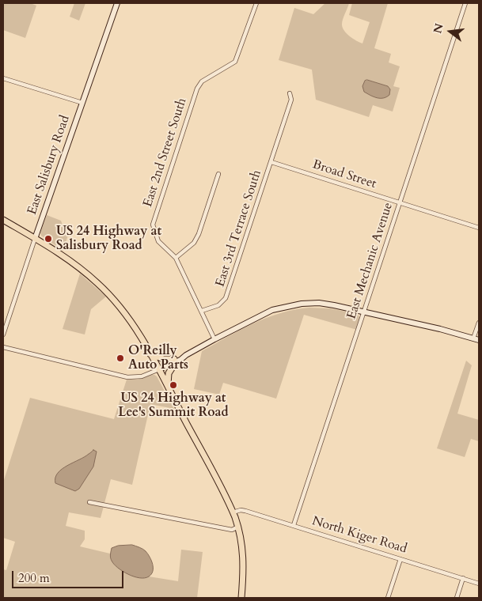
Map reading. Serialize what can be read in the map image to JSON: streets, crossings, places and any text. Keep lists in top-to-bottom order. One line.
{"streets":{"main road":["East Salisbury Road"],"street":["East 2nd Street South","Broad Street","East 3rd Terrace South","East Mechanic Avenue","North Kiger Road"]},"crossings":[["East 2nd Street South","East 3rd Terrace South"],["Broad Street","East 3rd Terrace South"],["Broad Street","East Mechanic Avenue"],["East Mechanic Avenue","North Kiger Road"]],"places":["US 24 Highway at Salisbury Road","O'Reilly Auto Parts","US 24 Highway at Lee's Summit Road"],"scale_bar":"200 m","north":"left"}
